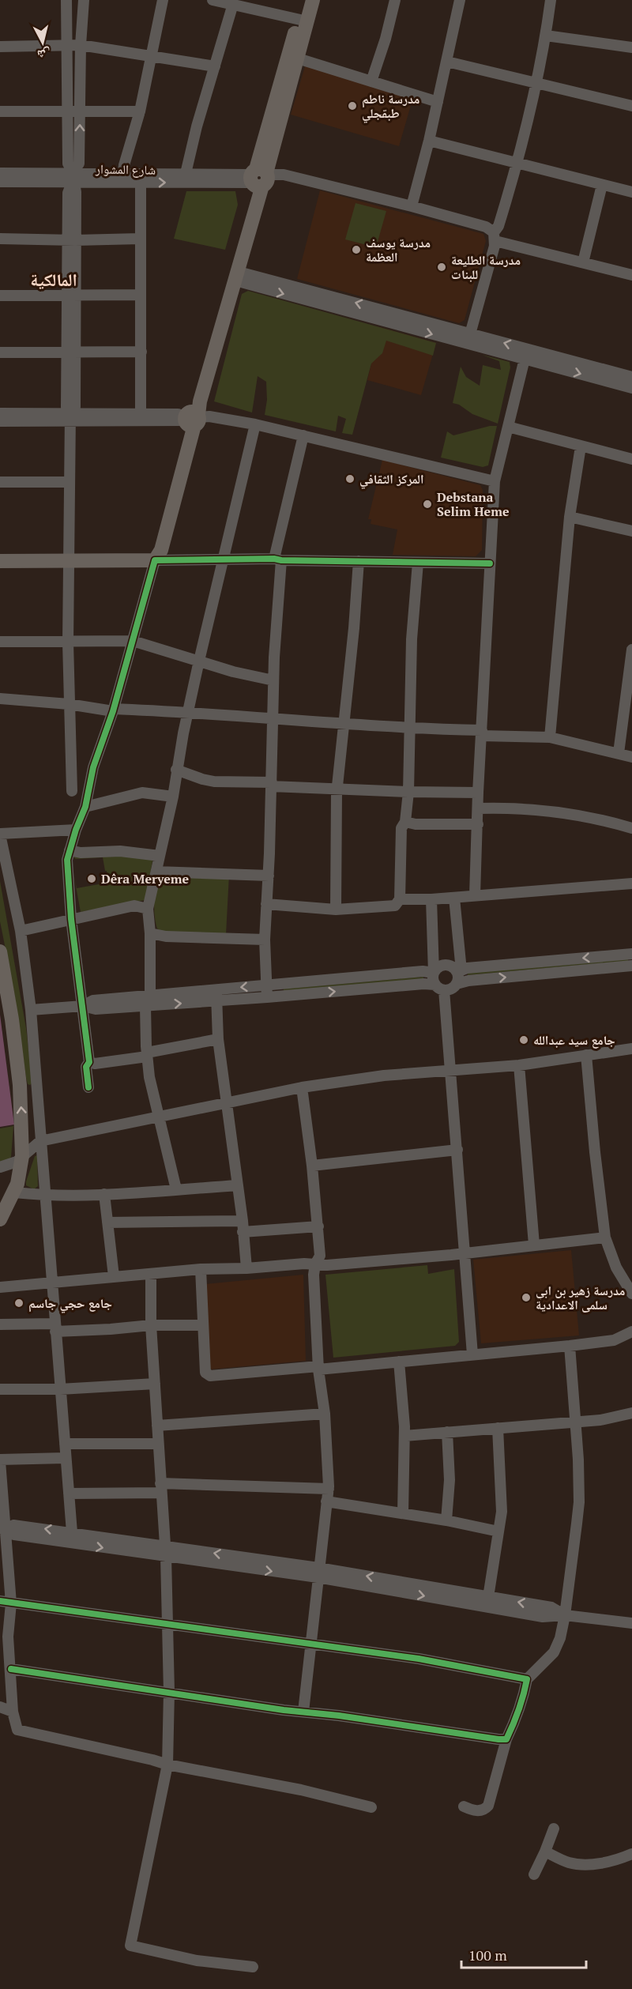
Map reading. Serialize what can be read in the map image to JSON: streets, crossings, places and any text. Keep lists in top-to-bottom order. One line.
{"streets":{"street":["شارع المشوار"]},"districts":["المالكية"],"places":["مدرسة ناطم طبقجلي","مدرسة يوسف العظمة","مدرسة الطليعة للبنات","المركز الثقافي","Debstana Selim Heme","Dêra Meryeme","جامع سيد عبدالله","مدرسة زهير بن ابي سلمى الاعدادية","جامع حجي جاسم"],"scale_bar":"100 m","north":"bottom"}
